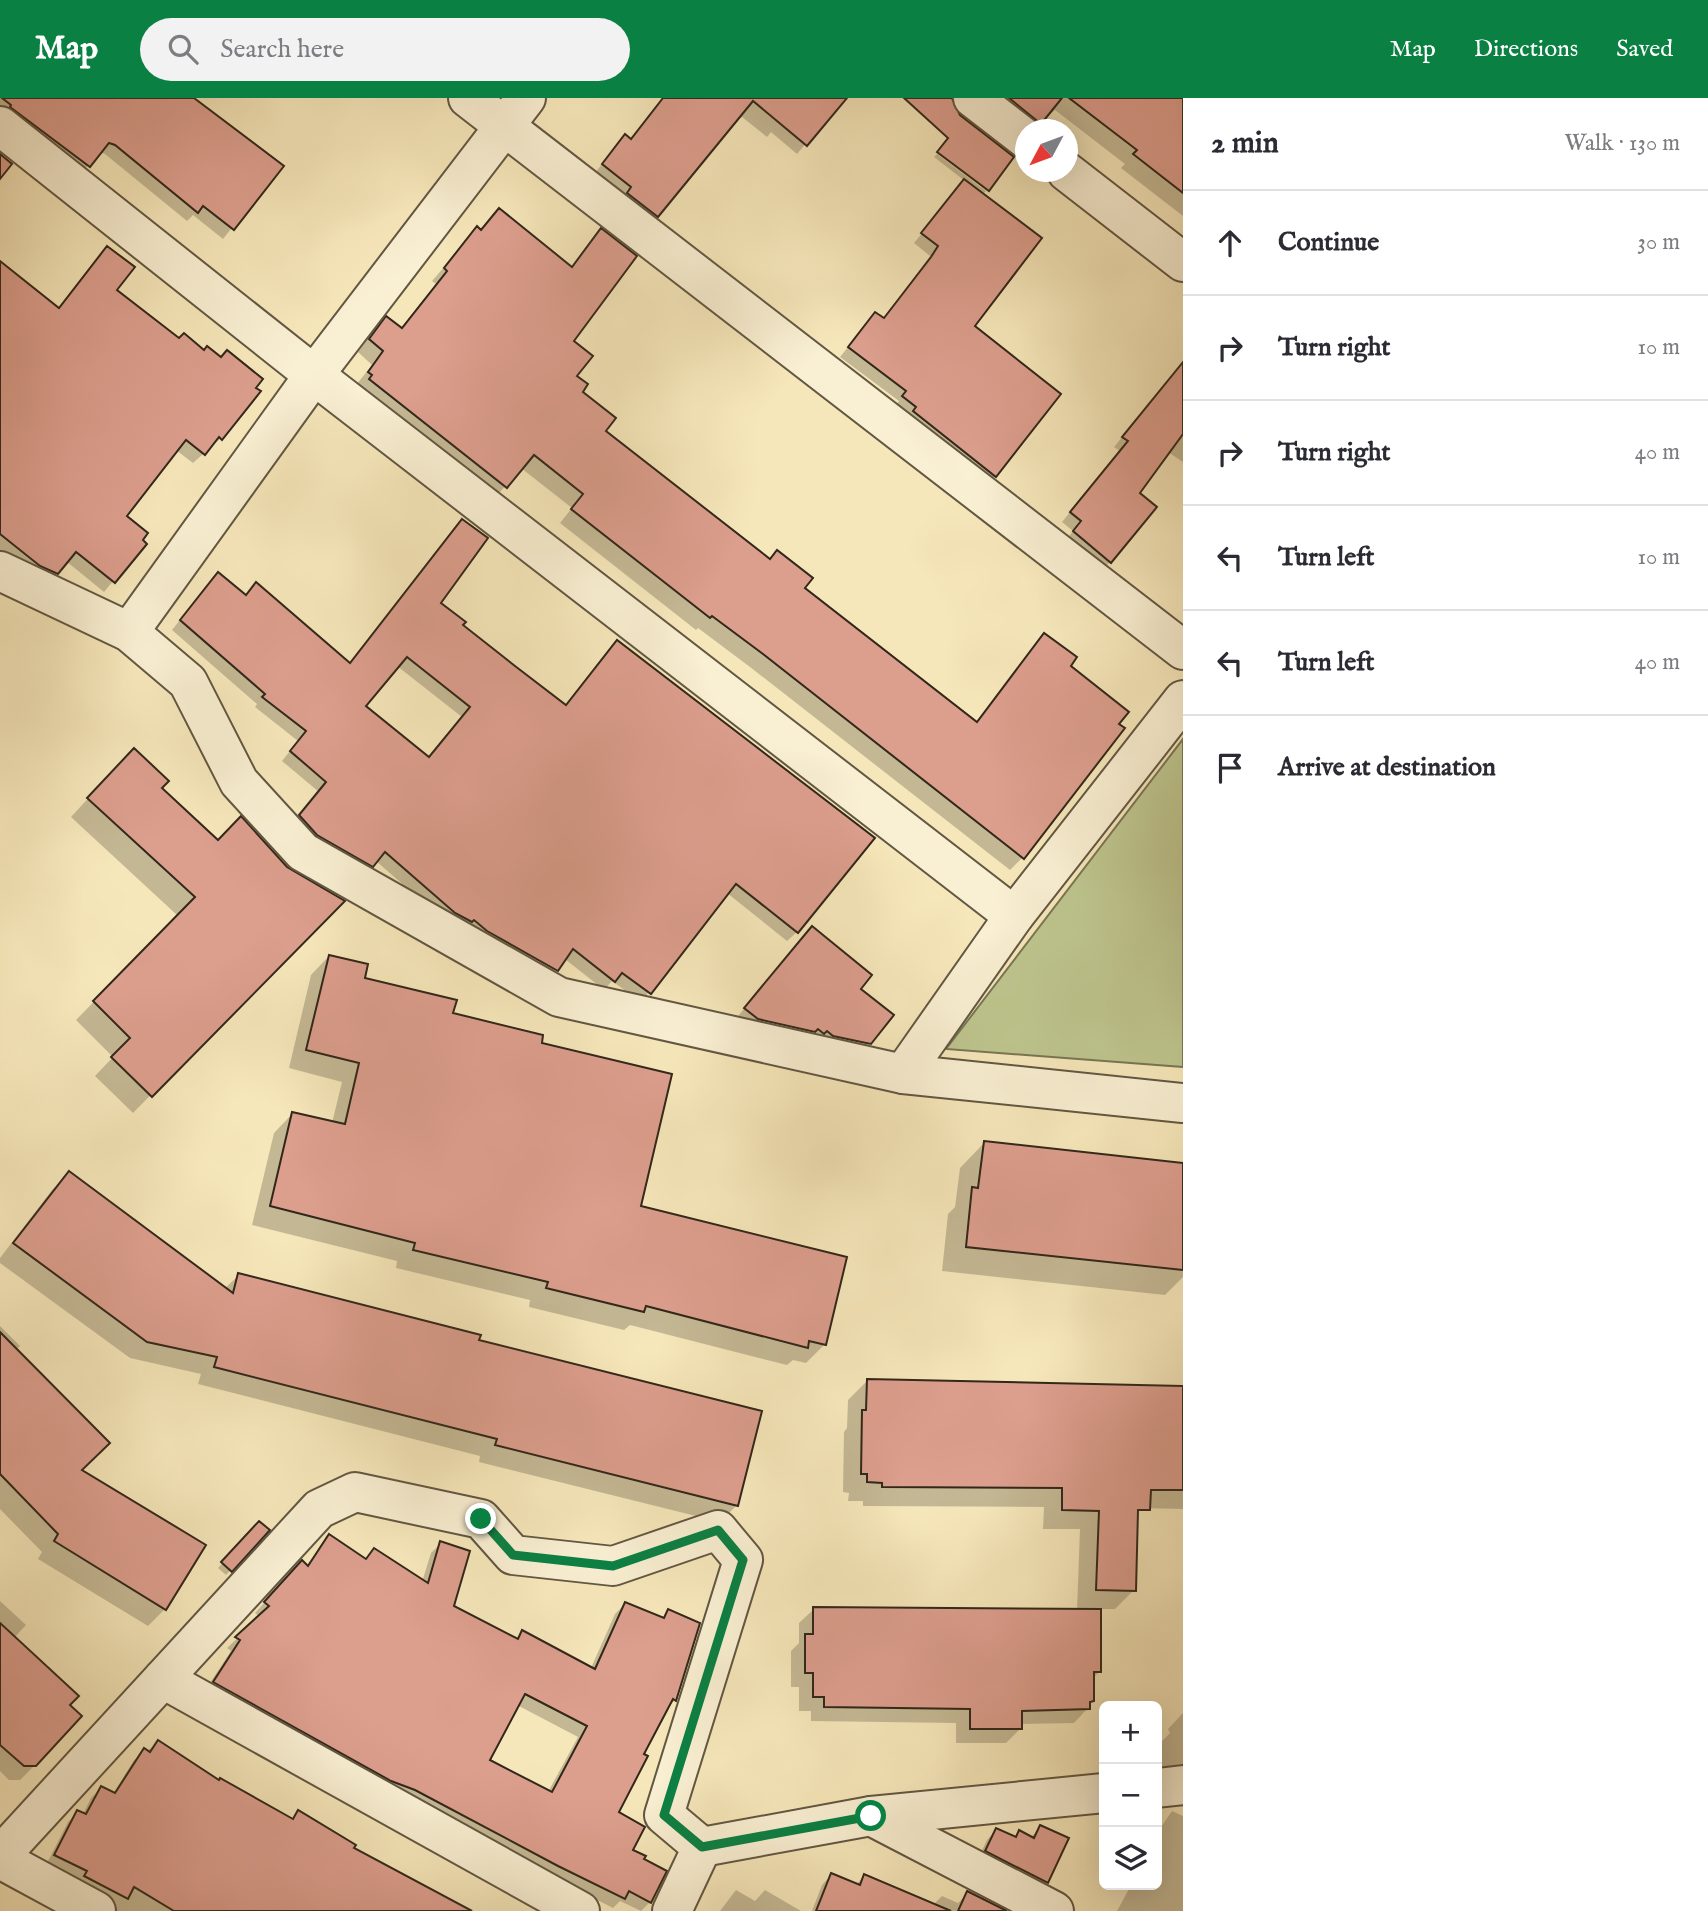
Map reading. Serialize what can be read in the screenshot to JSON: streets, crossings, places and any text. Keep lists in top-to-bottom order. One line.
{"north":"bottom left","page":{"header":"Map","search":"Search here","nav":["Map","Directions","Saved"],"heading":["2 min","Walk · 130 m"],"list":[["Continue","30 m"],["Turn right","10 m"],["Turn right","40 m"],["Turn left","10 m"],["Turn left","40 m"],"Arrive at destination"],"map_buttons":["+","−"]}}
